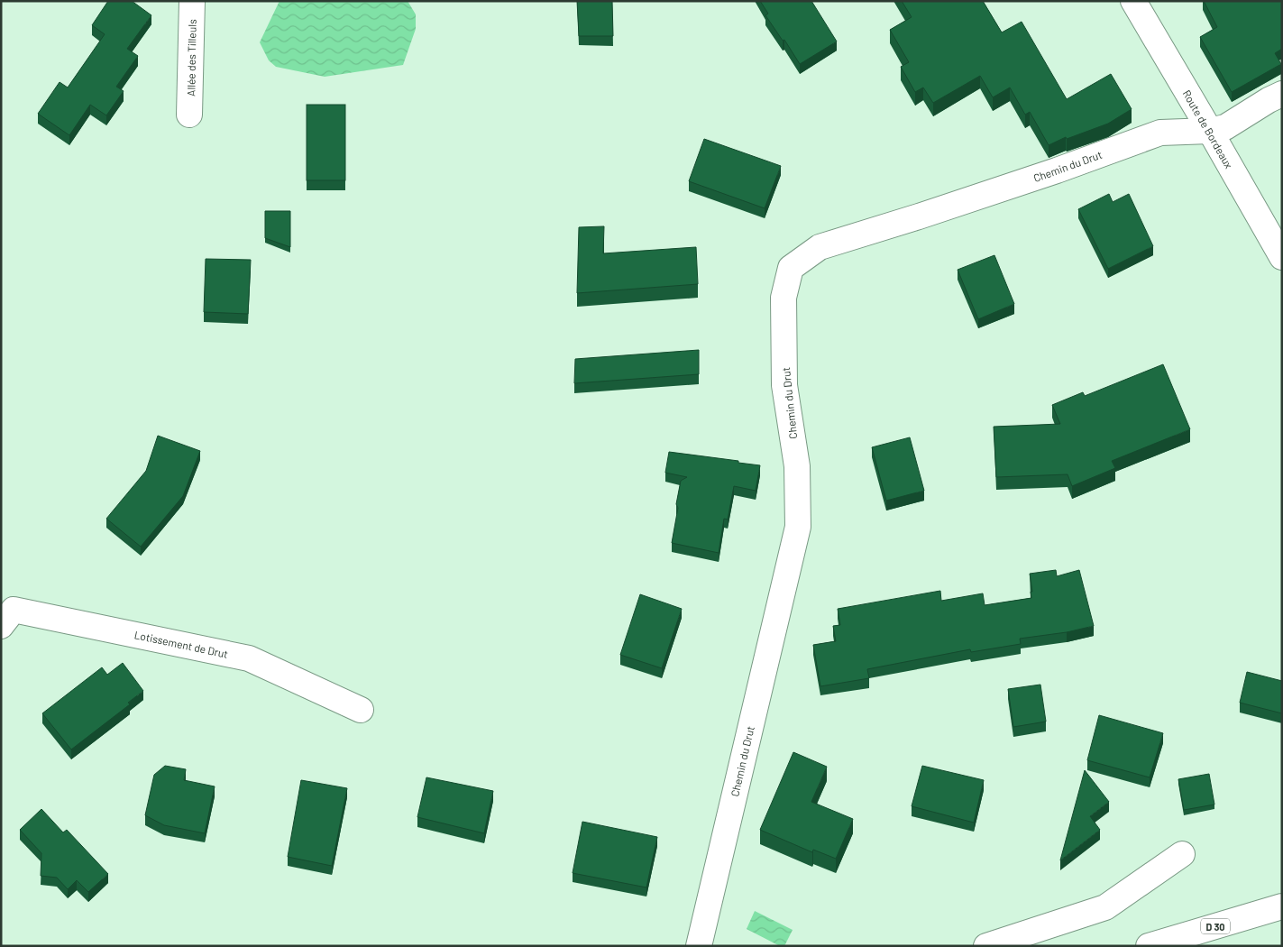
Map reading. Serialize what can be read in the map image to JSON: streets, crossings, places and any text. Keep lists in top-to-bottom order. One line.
{"streets":{"street":["Allée des Tilleuls","Route de Bordeaux","Chemin du Drut","Lotissement de Drut","D 30"]},"crossings":[["Route de Bordeaux","Chemin du Drut"]]}
